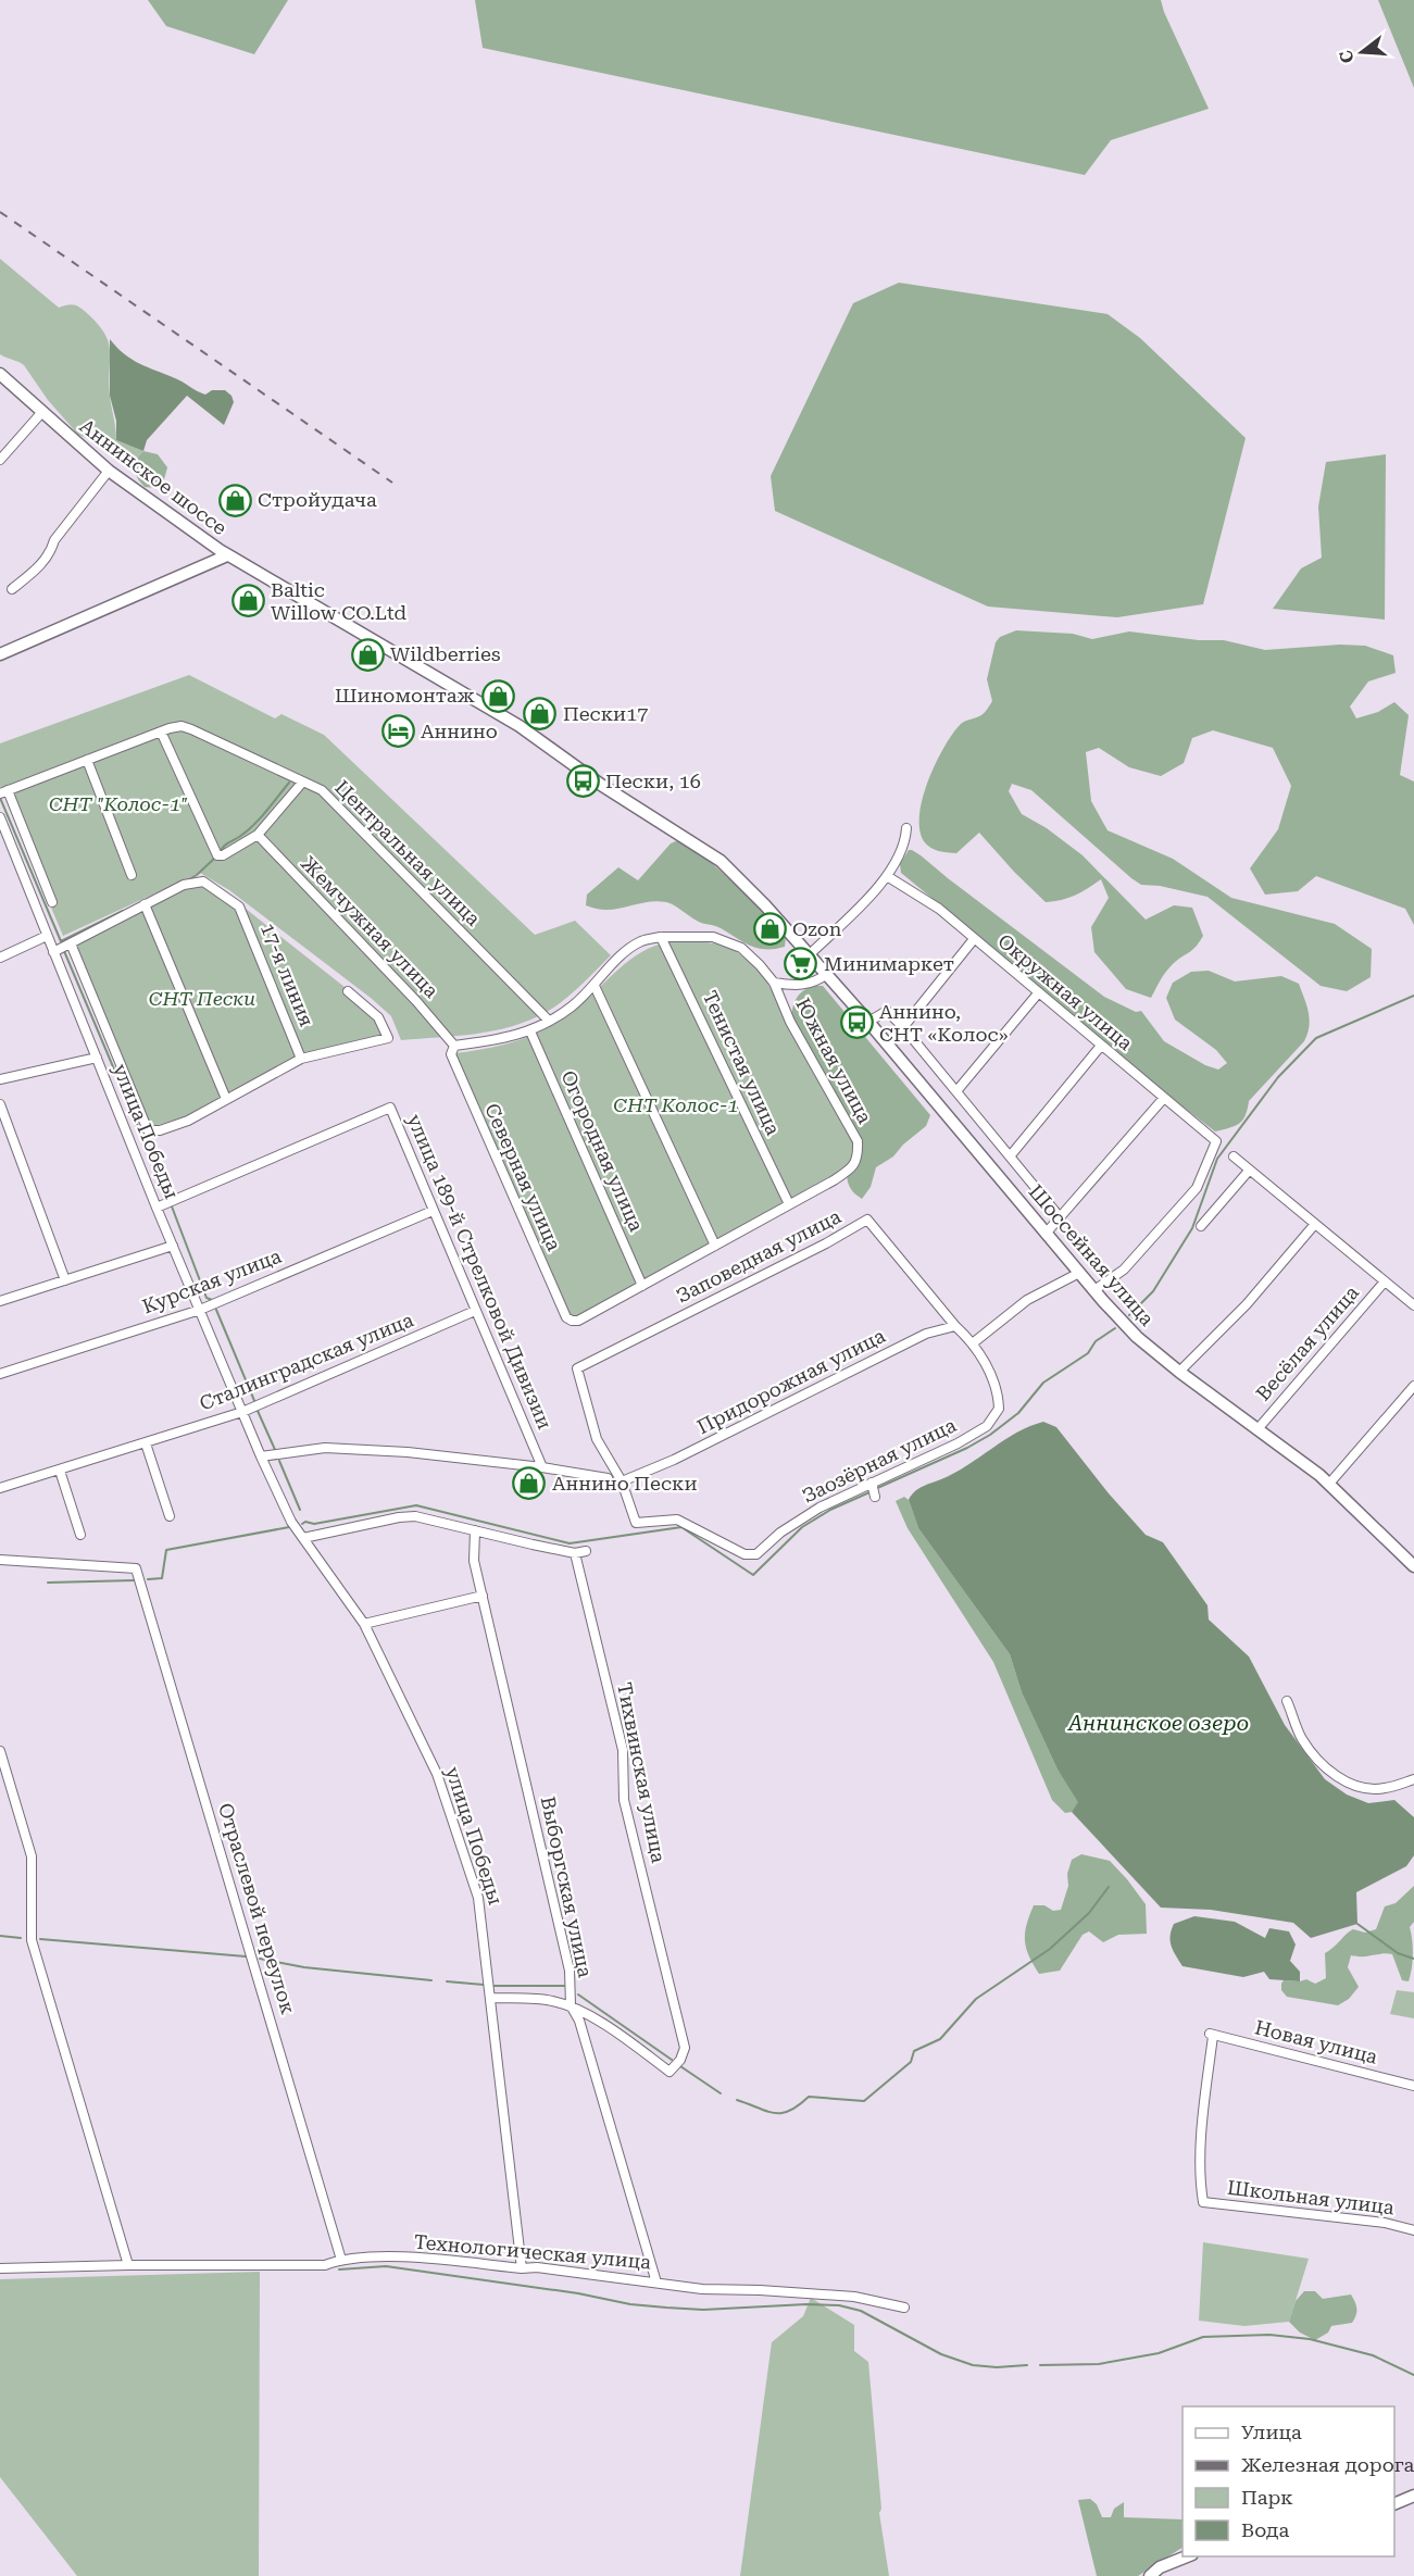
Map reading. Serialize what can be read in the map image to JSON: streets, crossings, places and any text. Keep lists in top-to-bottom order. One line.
{"streets":{"main road":["Аннинское шоссе","Шоссейная улица"],"street":["Центральная улица","Жемчужная улица","17-я линия","Окружная улица","Южная улица","Тенистая улица","улица Победы","Огородная улица","Северная улица","Заповедная улица","улица 189-й Стрелковой Дивизии","Курская улица","Весёлая улица","Сталинградская улица","Придорожная улица","Заозёрная улица","Тихвинская улица","Выборгская улица","Отраслевой переулок","Новая улица","Школьная улица","Технологическая улица"]},"crossings":[["Аннинское шоссе","Шоссейная улица"],["Жемчужная улица","Северная улица"],["Окружная улица","Шоссейная улица"],["Южная улица","Тенистая улица"],["улица Победы","улица 189-й Стрелковой Дивизии"],["улица Победы","Курская улица"],["улица Победы","Сталинградская улица"],["улица Победы","Технологическая улица"],["Огородная улица","Северная улица"],["Шоссейная улица","Весёлая улица"],["Заповедная улица","Придорожная улица"],["Заповедная улица","Заозёрная улица"],["улица 189-й Стрелковой Дивизии","Курская улица"],["улица 189-й Стрелковой Дивизии","Сталинградская улица"],["Придорожная улица","Заозёрная улица"],["Тихвинская улица","Выборгская улица"],["Выборгская улица","Технологическая улица"],["Отраслевой переулок","Технологическая улица"],["Новая улица","Школьная улица"]],"water":["Аннинское озеро"],"parks":["СНТ \"Колос-1\"","СНТ Пески","СНТ Колос-1"],"places":{"shop":["Стройудача","Baltic Willow CO.Ltd","Wildberries","Шиномонтаж","Пески17","Ozon","Аннино Пески"],"hotel":["Аннино"],"bus stop":["Пески, 16","Аннино, СНТ «Колос»"],"supermarket":["Минимаркет"]},"legend":["Улица","Железная дорога","Парк","Вода"],"north":"left"}
